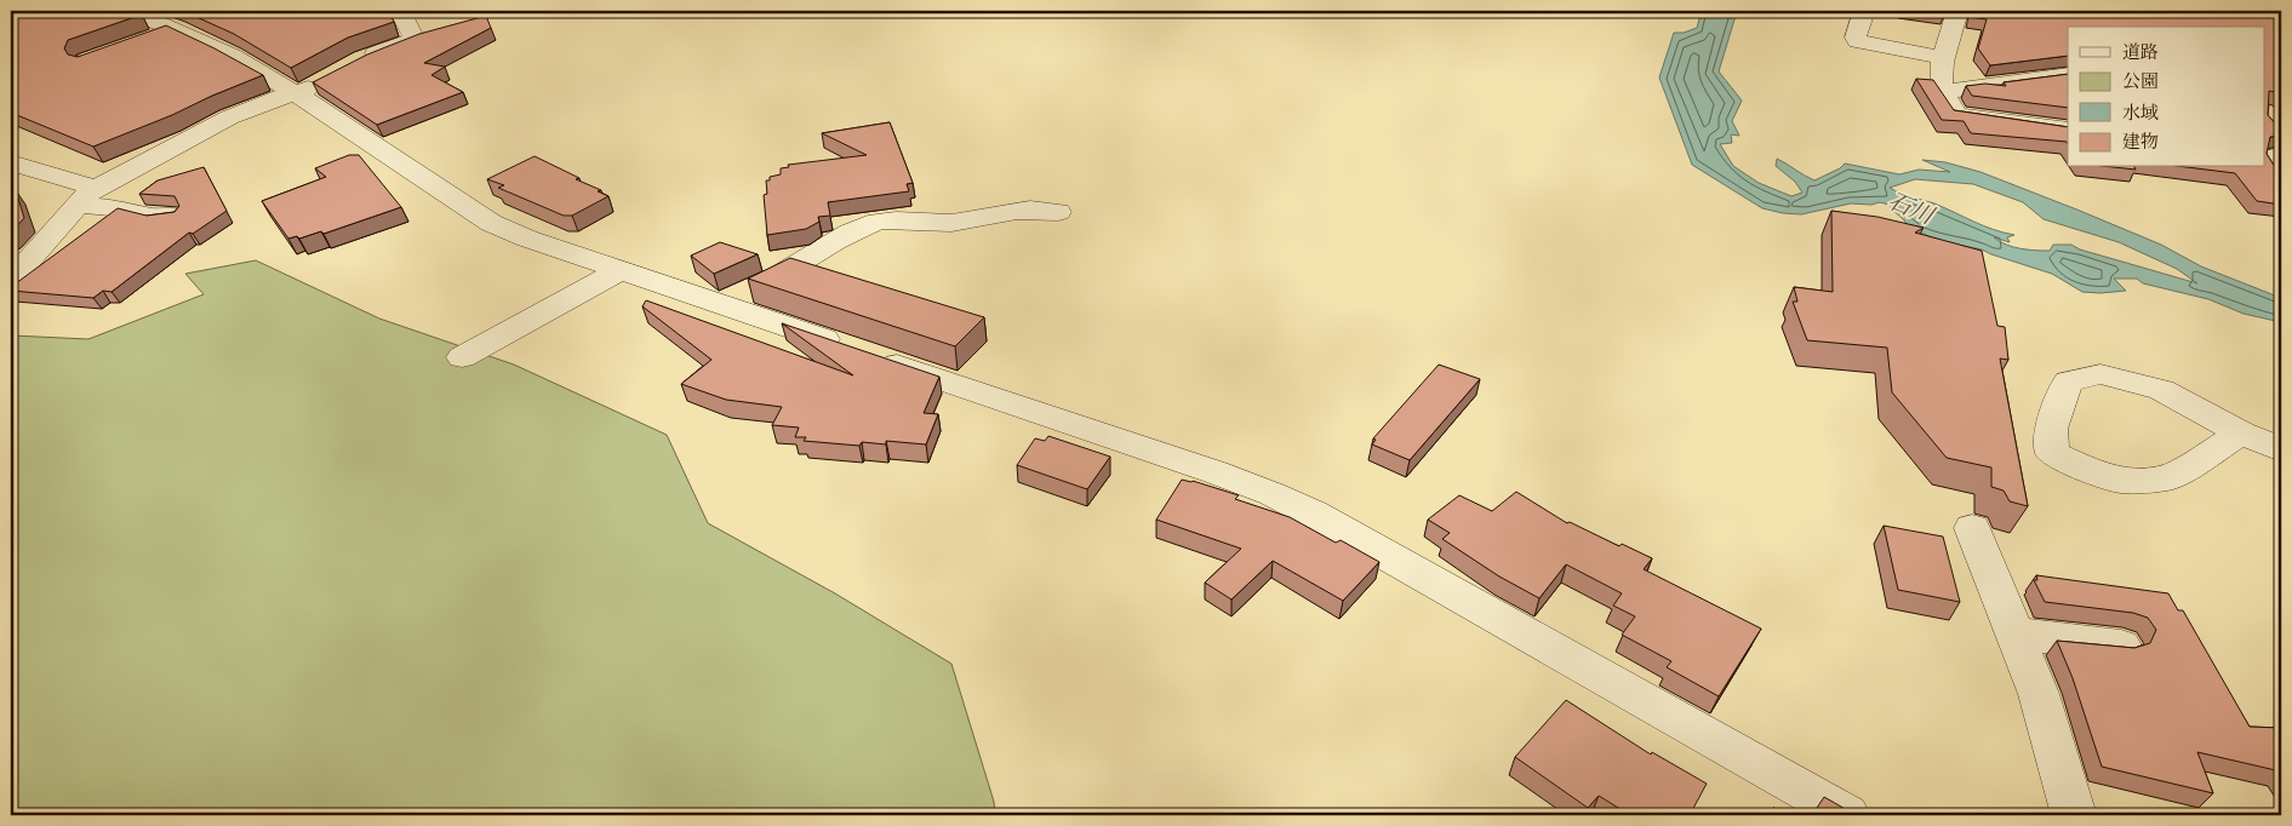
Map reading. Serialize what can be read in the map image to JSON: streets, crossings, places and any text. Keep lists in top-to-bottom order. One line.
{"water":["石川"],"legend":["道路","公園","水域","建物"]}
